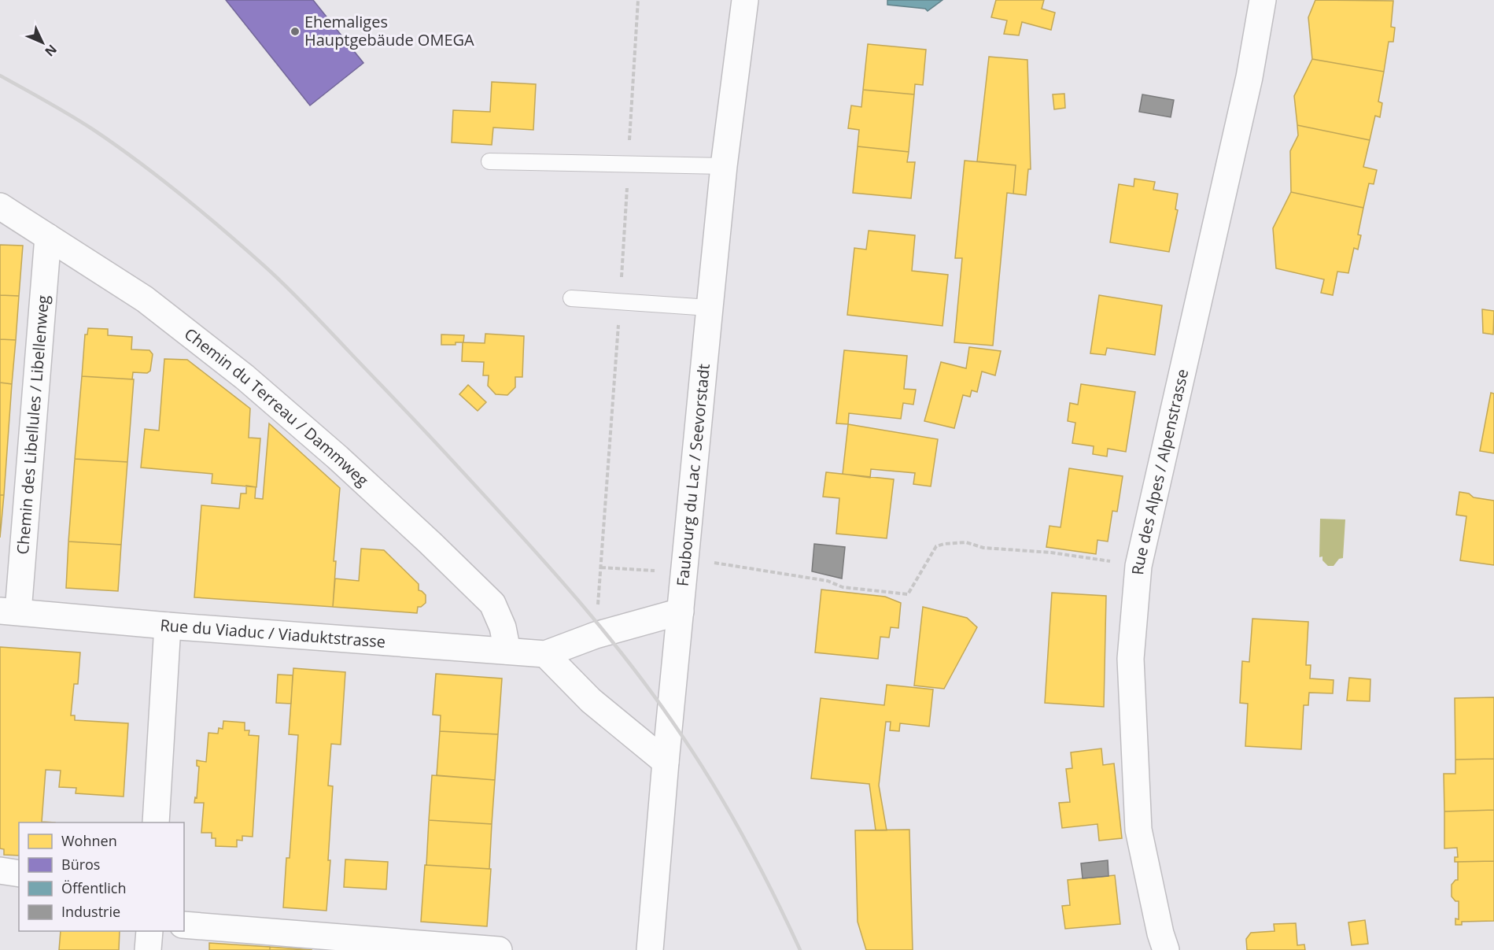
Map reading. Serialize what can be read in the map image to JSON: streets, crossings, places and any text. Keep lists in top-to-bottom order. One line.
{"streets":{"street":["Chemin du Terreau / Dammweg","Chemin des Libellules / Libellenweg","Rue des Alpes / Alpenstrasse","Faubourg du Lac / Seevorstadt","Rue du Viaduc / Viaduktstrasse"]},"crossings":[["Chemin du Terreau / Dammweg","Chemin des Libellules / Libellenweg"],["Chemin du Terreau / Dammweg","Rue du Viaduc / Viaduktstrasse"],["Chemin des Libellules / Libellenweg","Rue du Viaduc / Viaduktstrasse"],["Faubourg du Lac / Seevorstadt","Rue du Viaduc / Viaduktstrasse"]],"places":["Ehemaliges Hauptgebäude OMEGA"],"legend":["Wohnen","Büros","Öffentlich","Industrie"],"north":"bottom right"}
